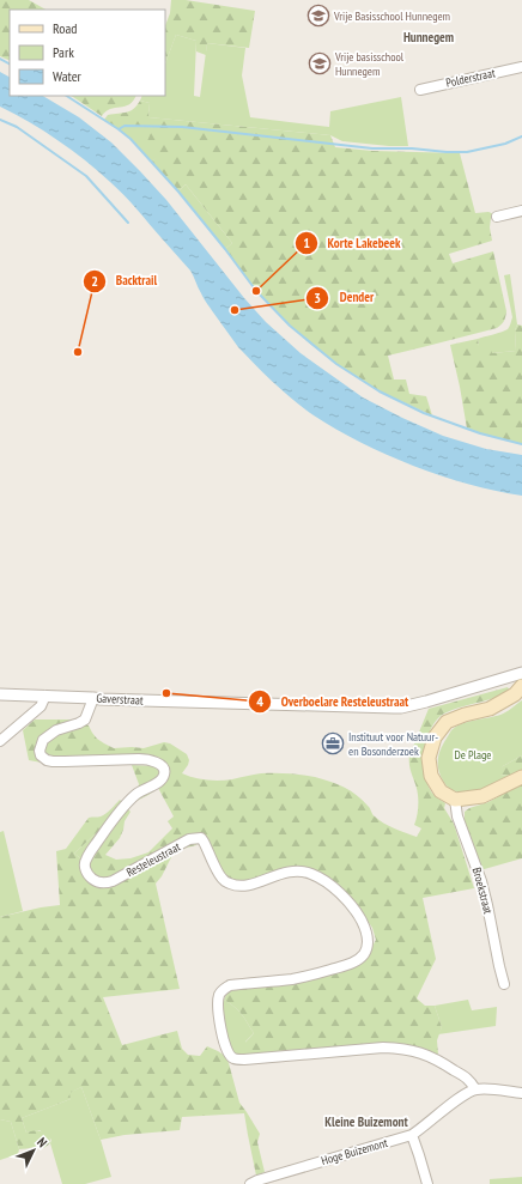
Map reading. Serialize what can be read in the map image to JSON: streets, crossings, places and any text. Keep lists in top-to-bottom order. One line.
{"streets":{"street":["Polderstraat","Gaverstraat","Resteleustraat","Broekstraat","Hoge Buizemont"]},"crossings":[["Gaverstraat","Resteleustraat"],["Resteleustraat","Hoge Buizemont"]],"districts":["Hunnegem","Kleine Buizemont"],"parks":["De Plage"],"places":{"school or university":["Vrije Basisschool Hunnegem","Vrije basisschool Hunnegem"],"other":["Korte Lakebeek","Dender","Backtrail","Overboelare Resteleustraat"],"office":["Instituut voor Natuur- en Bosonderzoek"]},"legend":["Road","Park","Water"],"north":"top right"}
